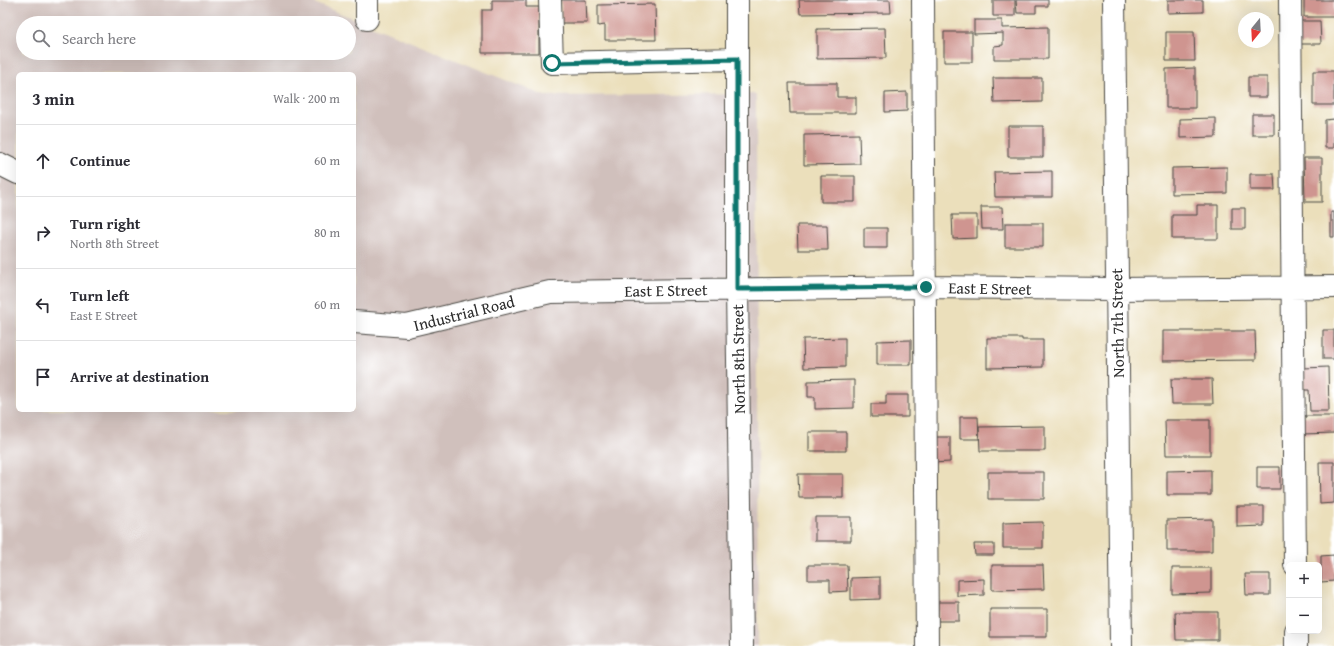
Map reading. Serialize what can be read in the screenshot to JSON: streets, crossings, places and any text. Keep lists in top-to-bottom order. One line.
{"streets":{"street":["East E Street","Industrial Road","North 7th Street","North 8th Street"]},"crossings":[["East E Street","Industrial Road"],["East E Street","North 7th Street"],["East E Street","North 8th Street"]],"north":"bottom","page":{"search":"Search here","heading":["3 min","Walk · 200 m"],"list":[["Continue","60 m"],["Turn right","North 8th Street","80 m"],["Turn left","East E Street","60 m"],"Arrive at destination"],"map_buttons":["+","−"]}}
